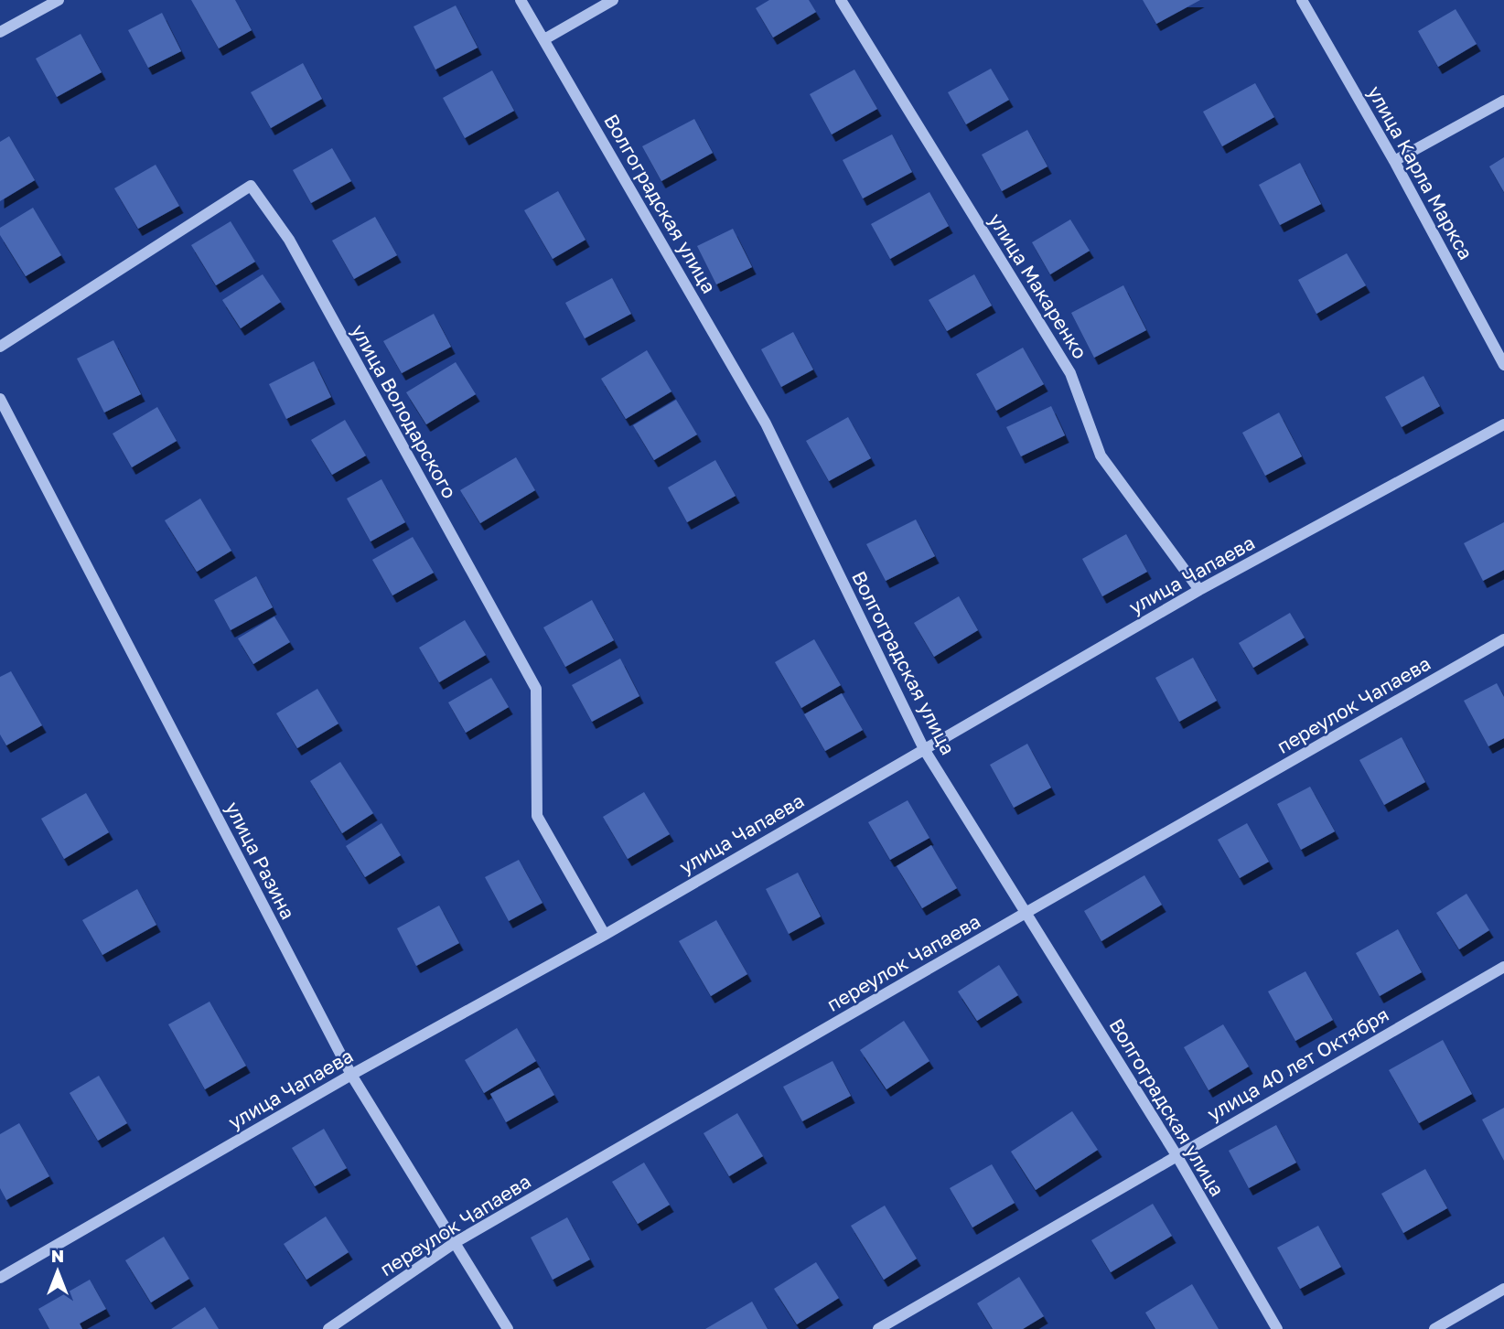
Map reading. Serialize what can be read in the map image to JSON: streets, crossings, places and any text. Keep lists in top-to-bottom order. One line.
{"streets":{"street":["улица Карла Маркса","Волгоградская улица","улица Макаренко","улица Володарского","улица Чапаева","переулок Чапаева","улица Разина","улица 40 лет Октября"]},"crossings":[["Волгоградская улица","улица Чапаева"],["Волгоградская улица","переулок Чапаева"],["Волгоградская улица","улица 40 лет Октября"],["улица Макаренко","улица Чапаева"],["улица Володарского","улица Чапаева"],["улица Чапаева","улица Разина"],["переулок Чапаева","улица Разина"]],"north":"top"}
